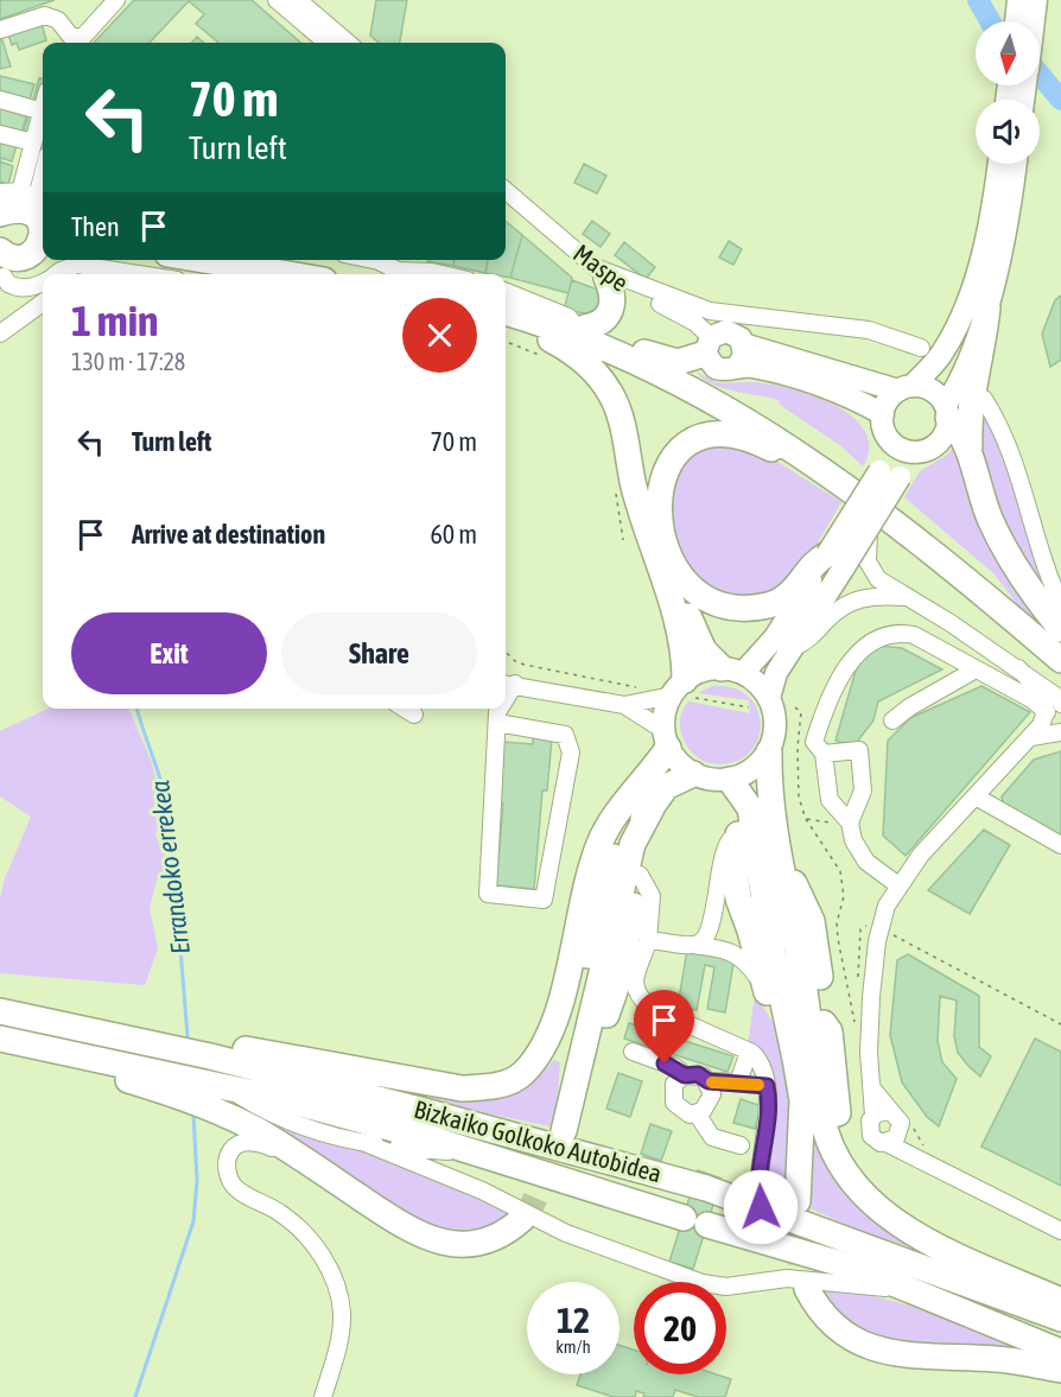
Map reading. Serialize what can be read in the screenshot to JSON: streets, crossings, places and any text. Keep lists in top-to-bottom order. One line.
{"streets":{"highway":["Bizkaiko Golkoko Autobidea"],"street":["Maspe"]},"water":["Errandoko errekea"],"north":"bottom","page":{"turn":["70 m","Turn left"],"then":"Then","heading":["1 min","130 m · 17:28"],"list":[{"name":"Turn left","value":"70 m"},{"name":"Arrive at destination","value":"60 m"}],"buttons":["Exit","Share"],"speed":"12 km/h","limit":"20"}}
